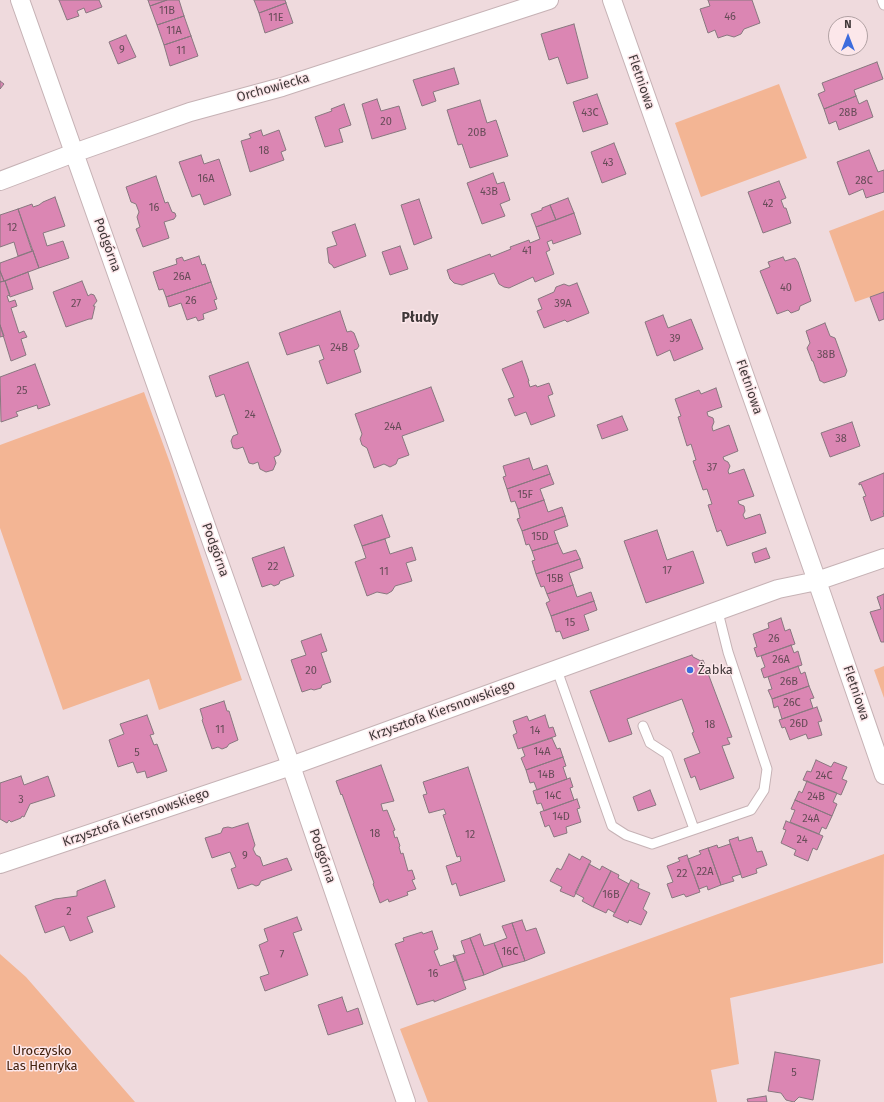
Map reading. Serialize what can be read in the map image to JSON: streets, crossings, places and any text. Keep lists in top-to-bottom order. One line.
{"streets":{"street":["Fletniowa","Orchowiecka","Podgórna","Krzysztofa Kiersnowskiego"]},"crossings":[["Fletniowa","Krzysztofa Kiersnowskiego"],["Orchowiecka","Podgórna"],["Podgórna","Krzysztofa Kiersnowskiego"]],"districts":["Płudy"],"parks":["Uroczysko Las Henryka"],"places":["Żabka"],"house_numbers":["11B","46","11E","11A","9","11","43C","28B","20","20B","18","43","16A","28C","43B","42","16","12","41","26A","40","26","27","39A","39","24B","38B","25","24","24A","38","37","15F","15D","22","17","11","15B","15","26","26A","20","26B","26C","26D","18","11","14","14A","5","14B","24C","14C","24B","3","14D","24A","18","12","24","9","22A","22","16B","2","16C","7","16","5"],"north":"top"}
